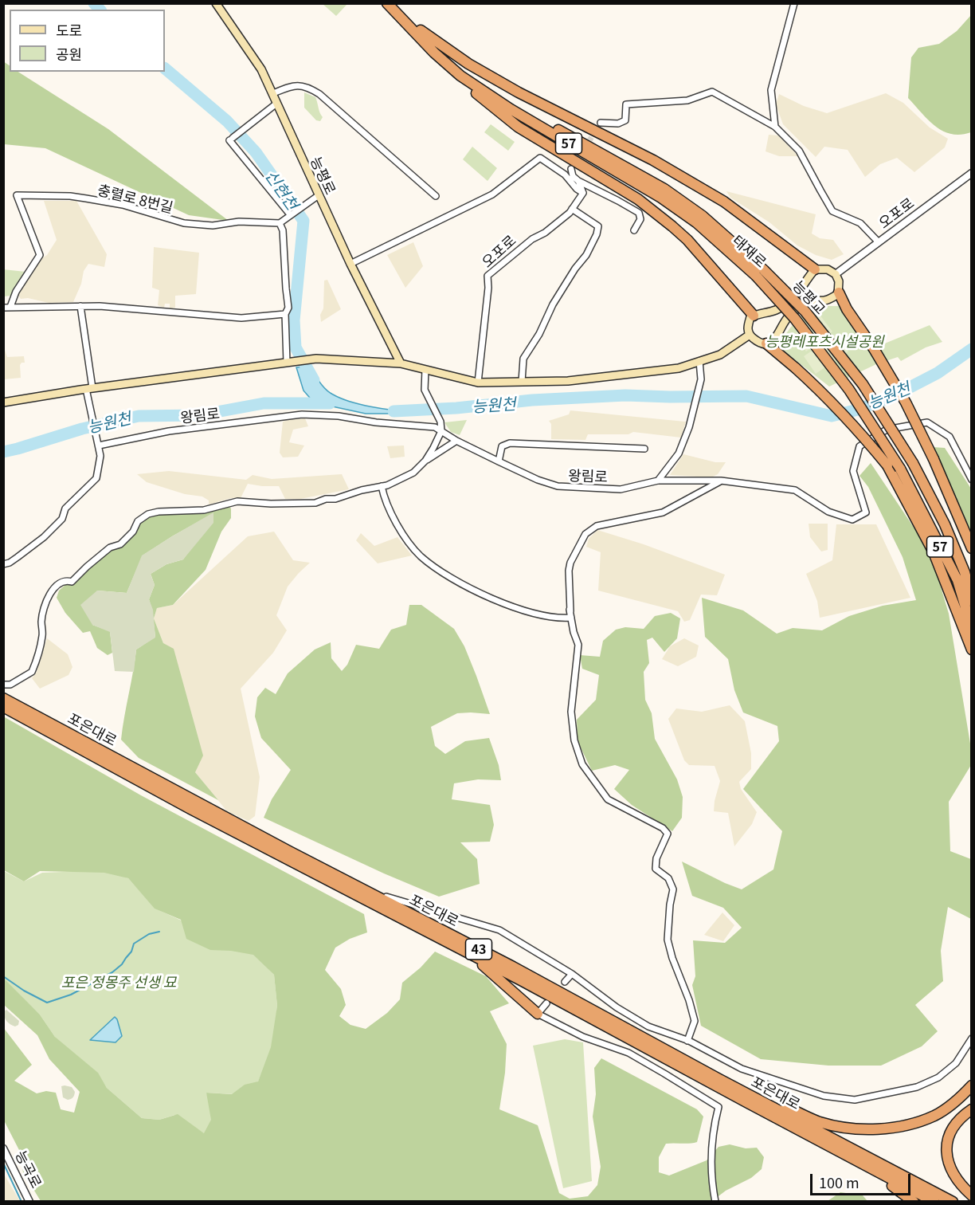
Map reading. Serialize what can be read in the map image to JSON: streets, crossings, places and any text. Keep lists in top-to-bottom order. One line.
{"streets":{"highway":["57","태재로","능평교","포은대로","43"],"main road":["능평로"],"street":["충렬로 8번길","오포로","왕림로","능곡로"]},"crossings":[["태재로","능평교"]],"water":["신현천","능원천"],"parks":["능평레포츠시설공원","포은 정몽주 선생 묘"],"legend":["도로","공원"],"scale_bar":"100 m"}
